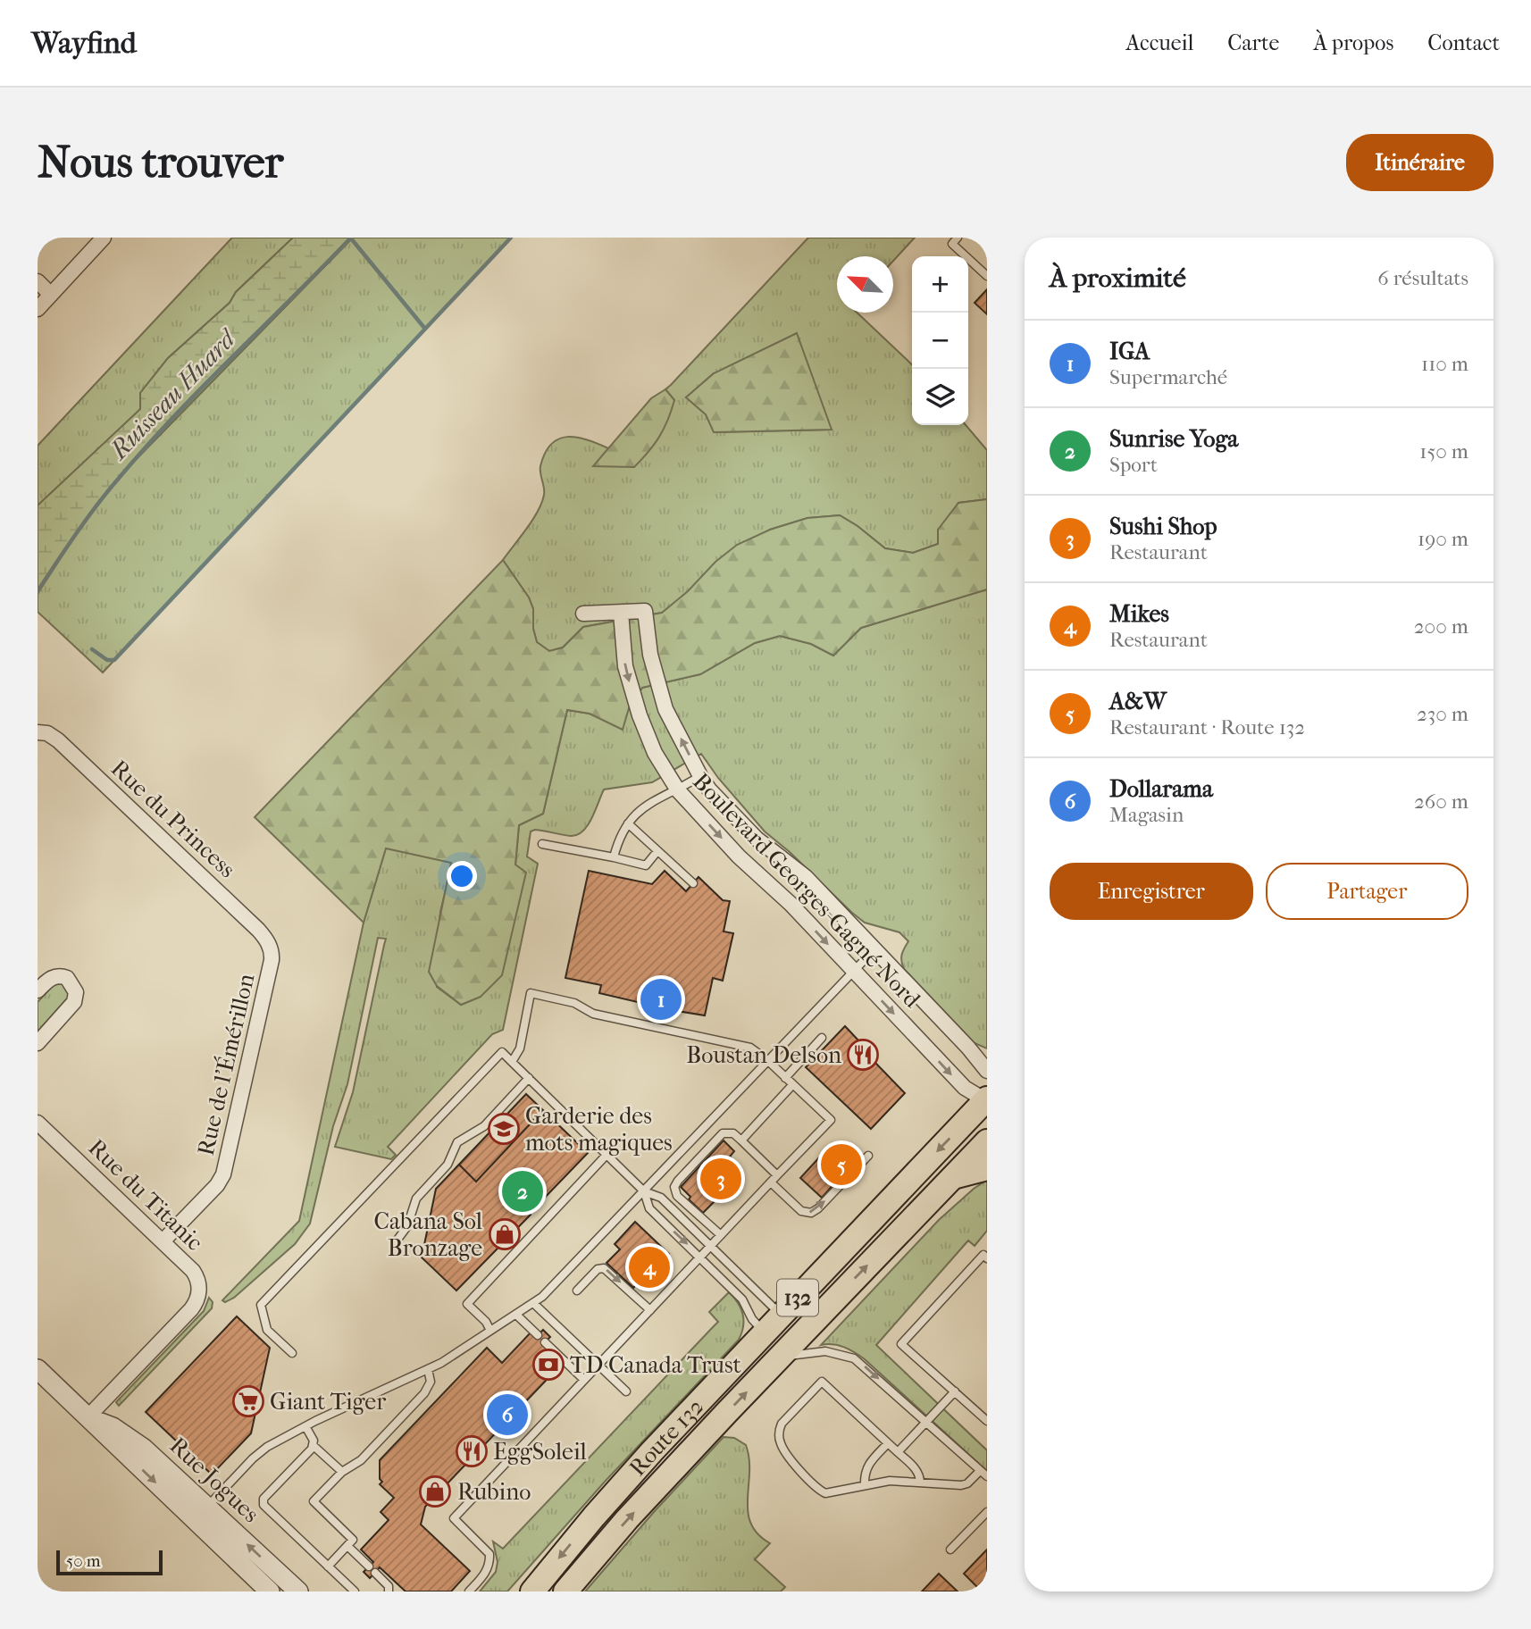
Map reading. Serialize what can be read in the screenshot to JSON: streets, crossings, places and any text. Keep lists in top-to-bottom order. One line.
{"streets":{"highway":["132","Route 132"],"street":["Rue du Princess","Boulevard Georges-Gagné Nord","Rue de l'Émérillon","Rue du Titanic","Rue Jogues"]},"crossings":[["Rue du Princess","Rue de l'Émérillon"],["Boulevard Georges-Gagné Nord","Route 132"],["Rue de l'Émérillon","Rue du Titanic"],["Rue du Titanic","Rue Jogues"]],"water":["Ruisseau Huard"],"places":{"restaurant":["Boustan Delson","EggSoleil"],"school or university":["Garderie des mots magiques"],"shop":["Cabana Sol Bronzage","Rubino"],"bank":["TD Canada Trust"],"supermarket":["Giant Tiger"]},"scale_bar":"50 m","north":"top left","page":{"header":"Wayfind","nav":["Accueil","Carte","À propos","Contact"],"buttons":["Itinéraire",["Enregistrer","Partager"]],"title":"Nous trouver","heading":["À proximité","6 résultats"],"map_buttons":["+","−"],"list":[{"mark":"1","name":"IGA","note":"Supermarché","value":"110 m"},{"mark":"2","name":"Sunrise Yoga","note":"Sport","value":"150 m"},{"mark":"3","name":"Sushi Shop","note":"Restaurant","value":"190 m"},{"mark":"4","name":"Mikes","note":"Restaurant","value":"200 m"},{"mark":"5","name":"A&W","note":"Restaurant · Route 132","value":"230 m"},{"mark":"6","name":"Dollarama","note":"Magasin","value":"260 m"}],"pins":["1","5","3","2","4","6"],"scale":"50 m"}}
